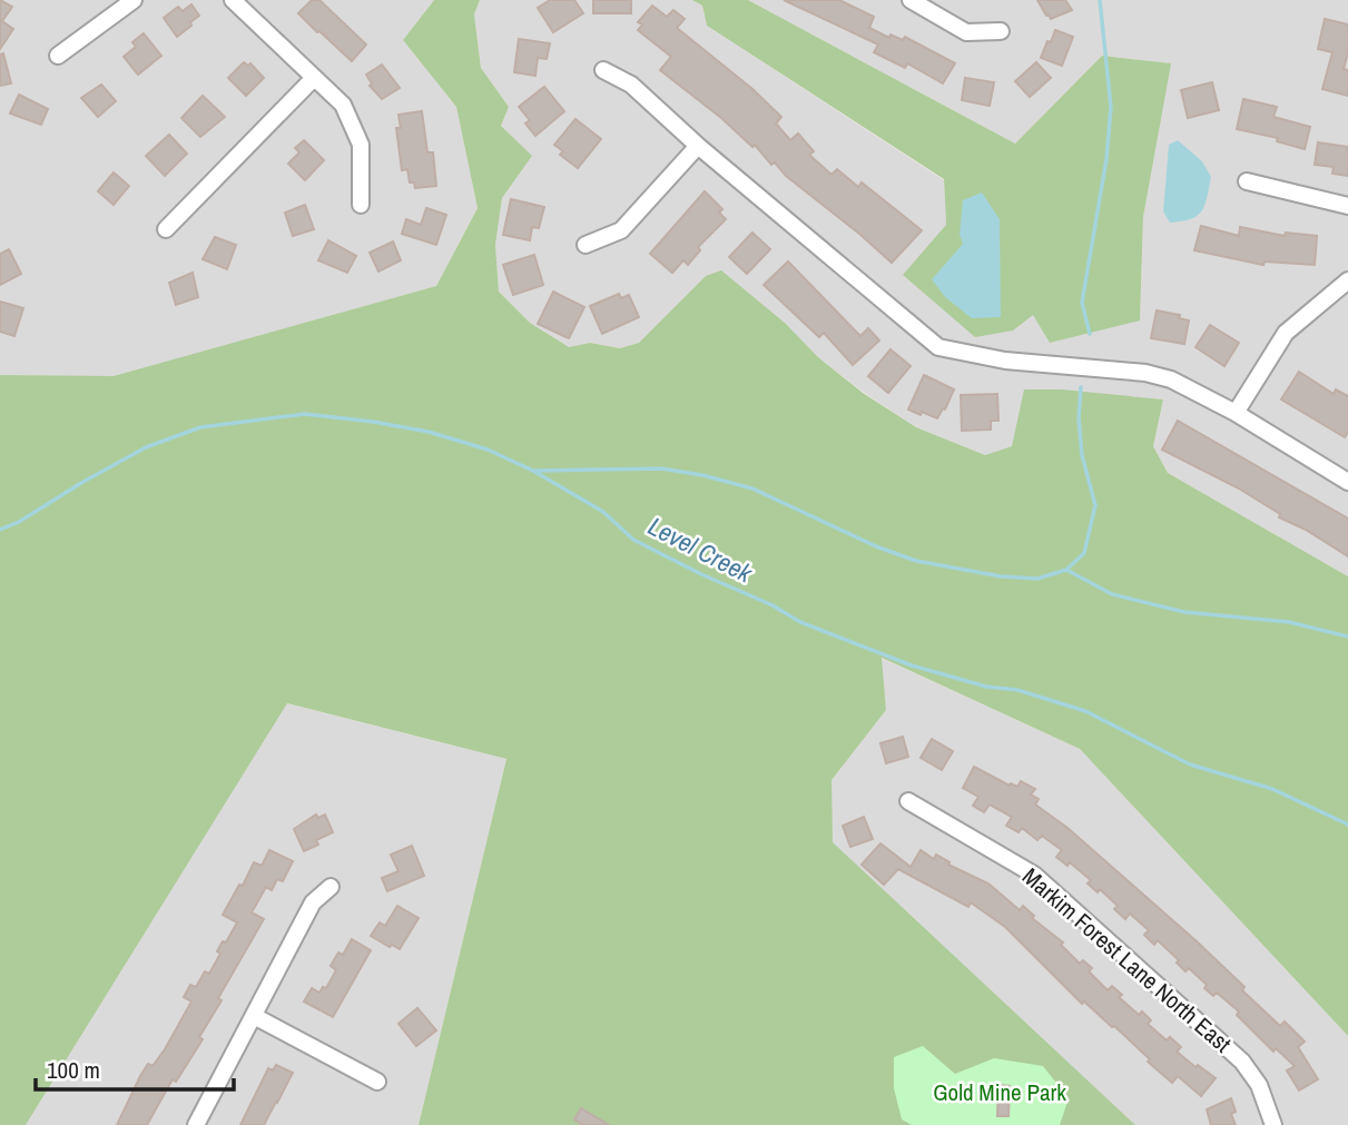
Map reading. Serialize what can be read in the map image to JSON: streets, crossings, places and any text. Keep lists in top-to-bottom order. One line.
{"streets":{"street":["Markim Forest Lane North East"]},"water":["Level Creek"],"parks":["Gold Mine Park"],"scale_bar":"100 m"}
